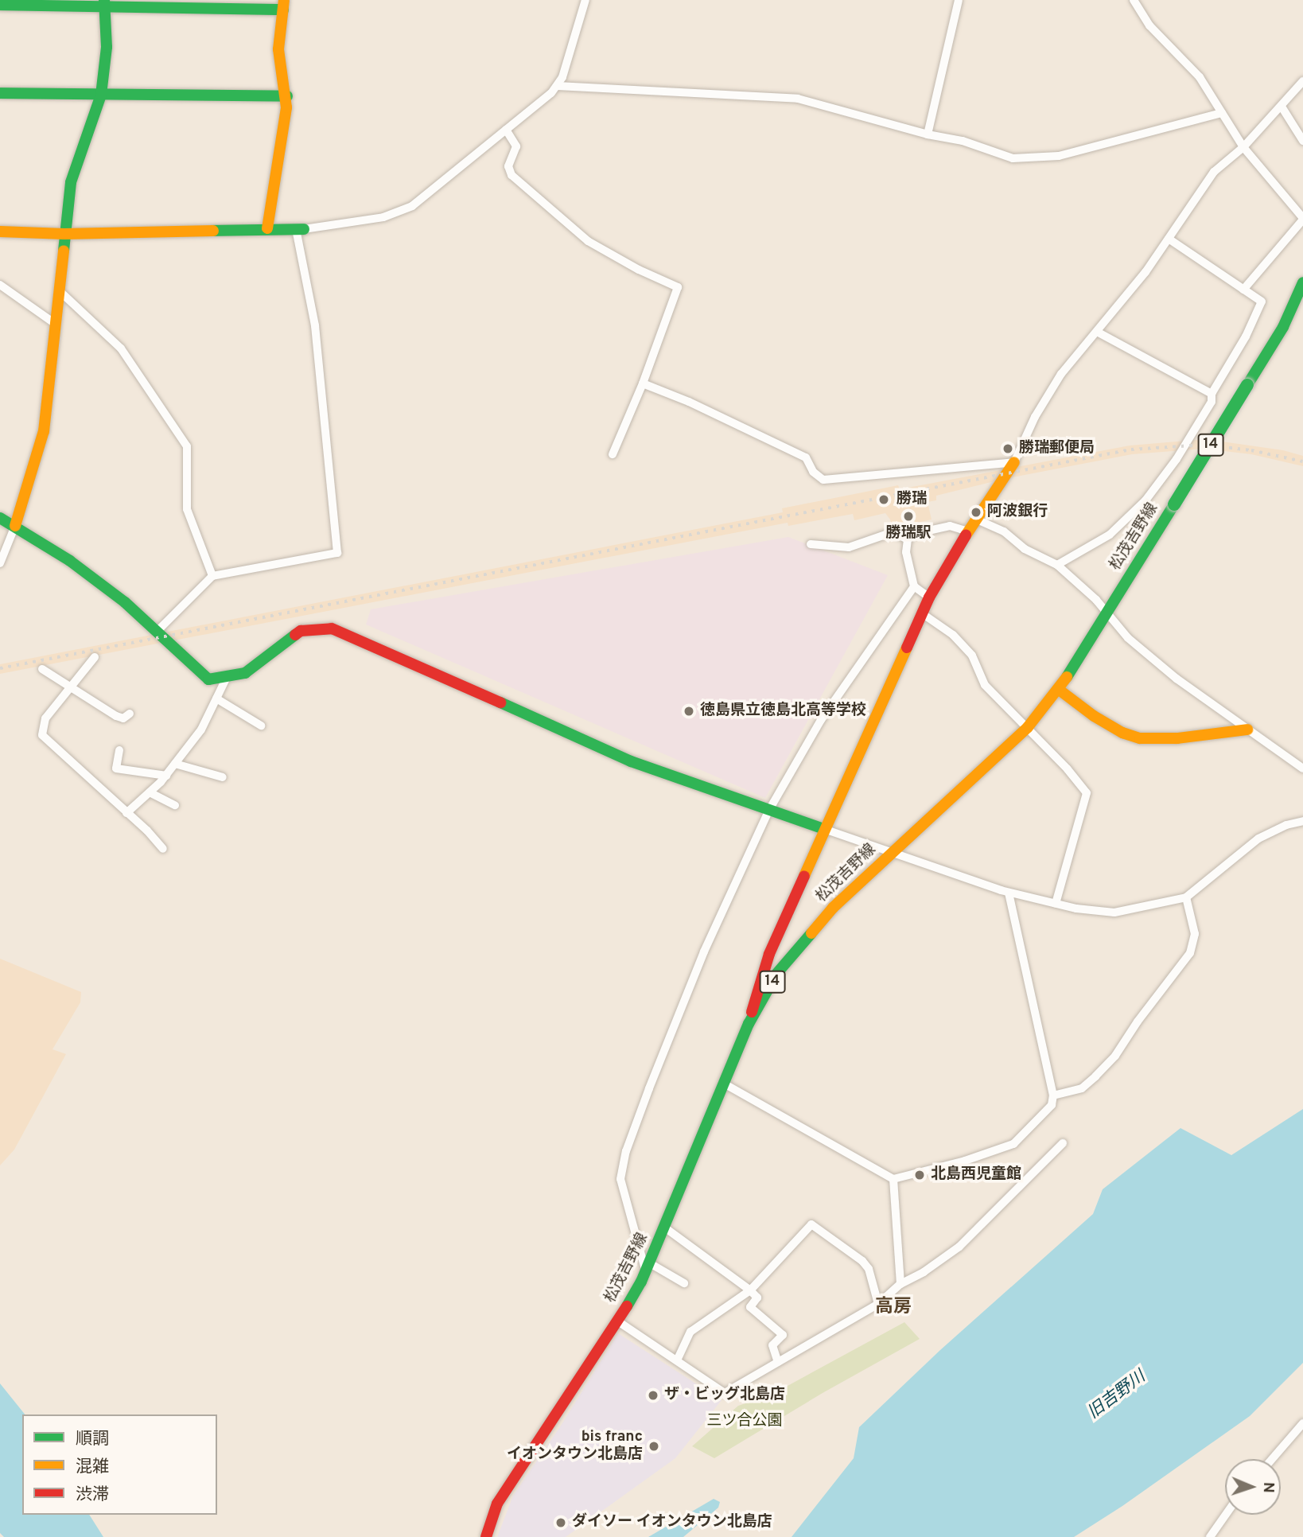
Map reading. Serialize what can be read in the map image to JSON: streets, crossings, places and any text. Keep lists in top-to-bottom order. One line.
{"streets":{"street":["14","松茂吉野線"]},"districts":["高房"],"water":["旧吉野川"],"parks":["三ツ合公園"],"places":["勝瑞郵便局","勝瑞","阿波銀行","勝瑞駅","徳島県立徳島北高等学校","北島西児童館","ザ・ビッグ北島店","bis franc イオンタウン北島店","ダイソー イオンタウン北島店"],"legend":["順調","混雑","渋滞"],"north":"right"}
